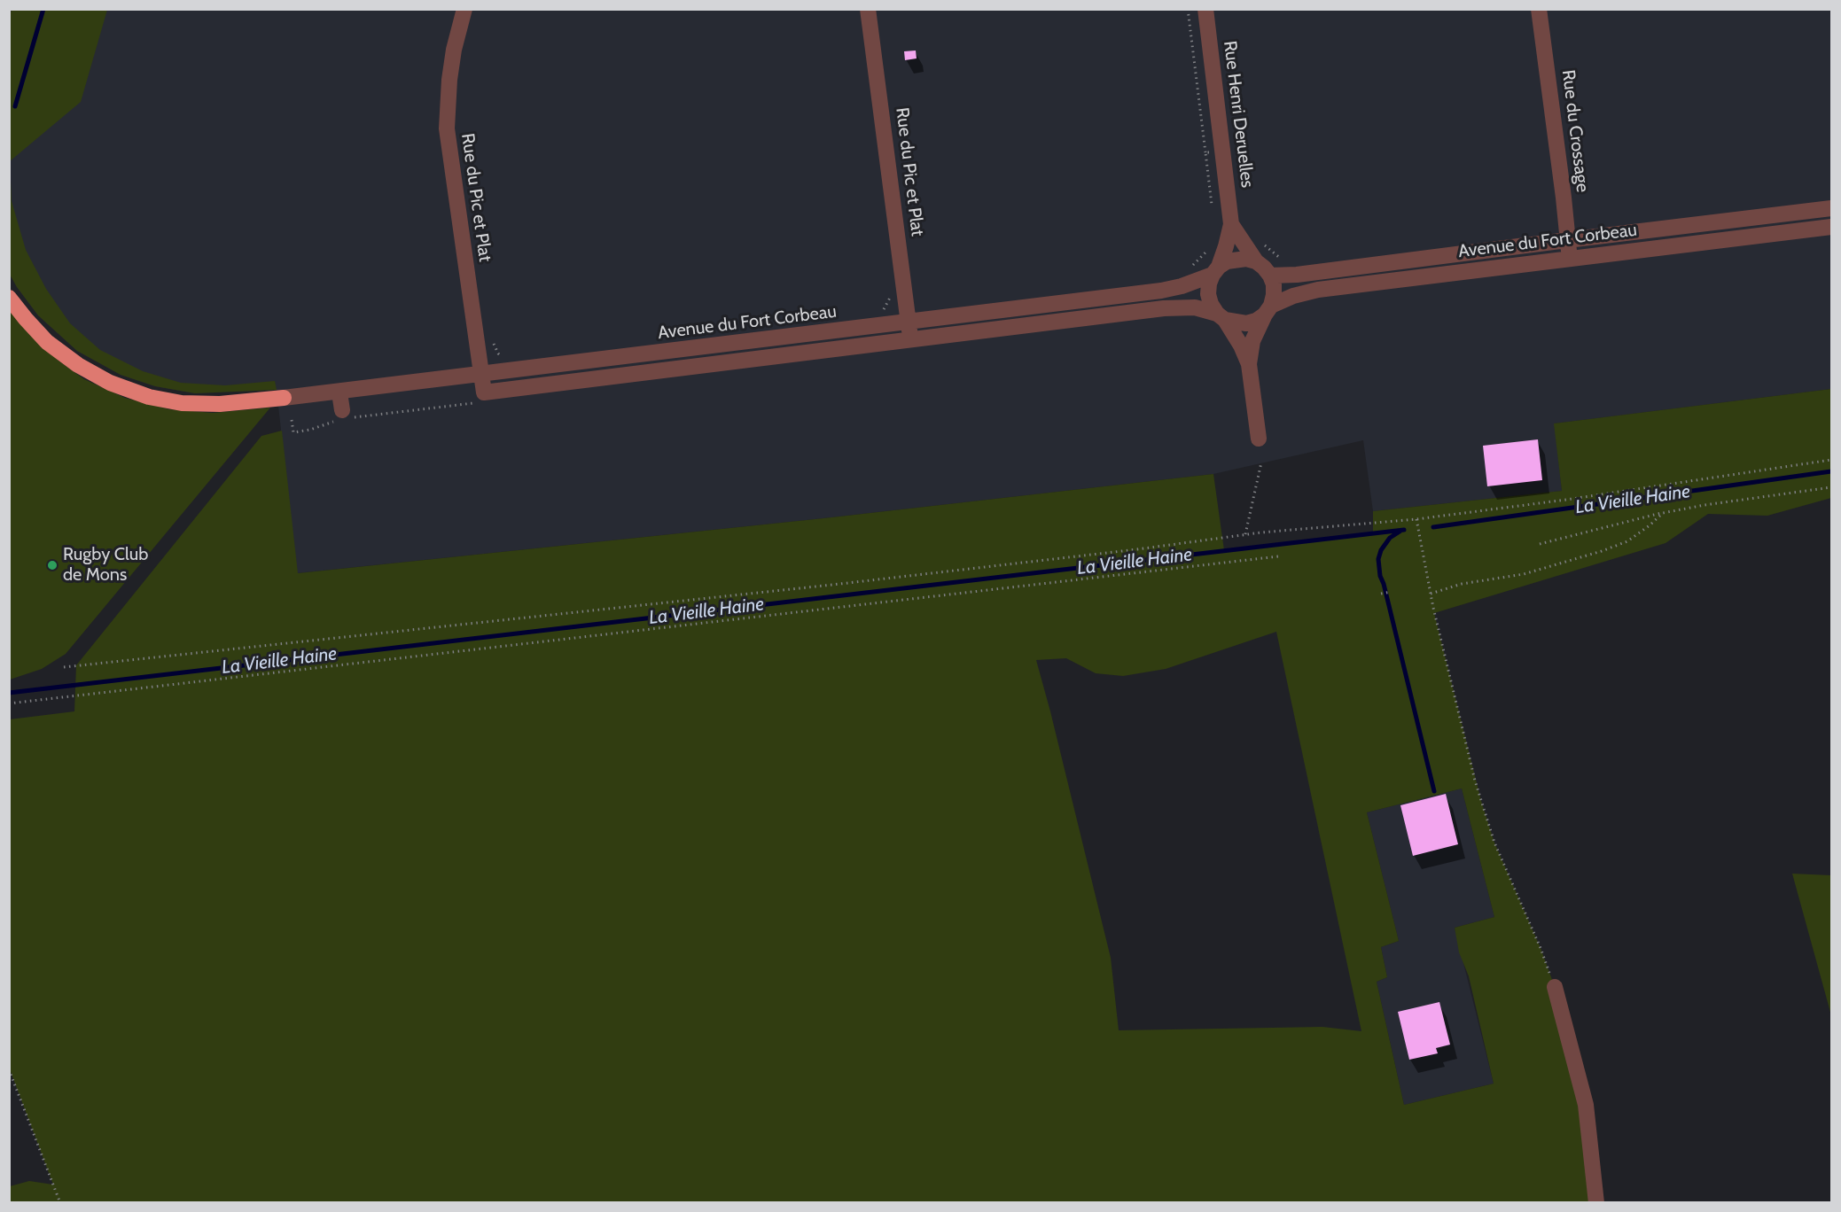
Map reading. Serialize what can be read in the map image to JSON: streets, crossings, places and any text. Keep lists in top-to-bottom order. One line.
{"streets":{"street":["Rue Henri Deruelles","Rue du Crossage","Rue du Pic et Plat","Avenue du Fort Corbeau"]},"crossings":[["Rue Henri Deruelles","Avenue du Fort Corbeau"],["Rue du Crossage","Avenue du Fort Corbeau"],["Rue du Pic et Plat","Avenue du Fort Corbeau"]],"water":["La Vieille Haine"],"places":["Rugby Club de Mons"]}
